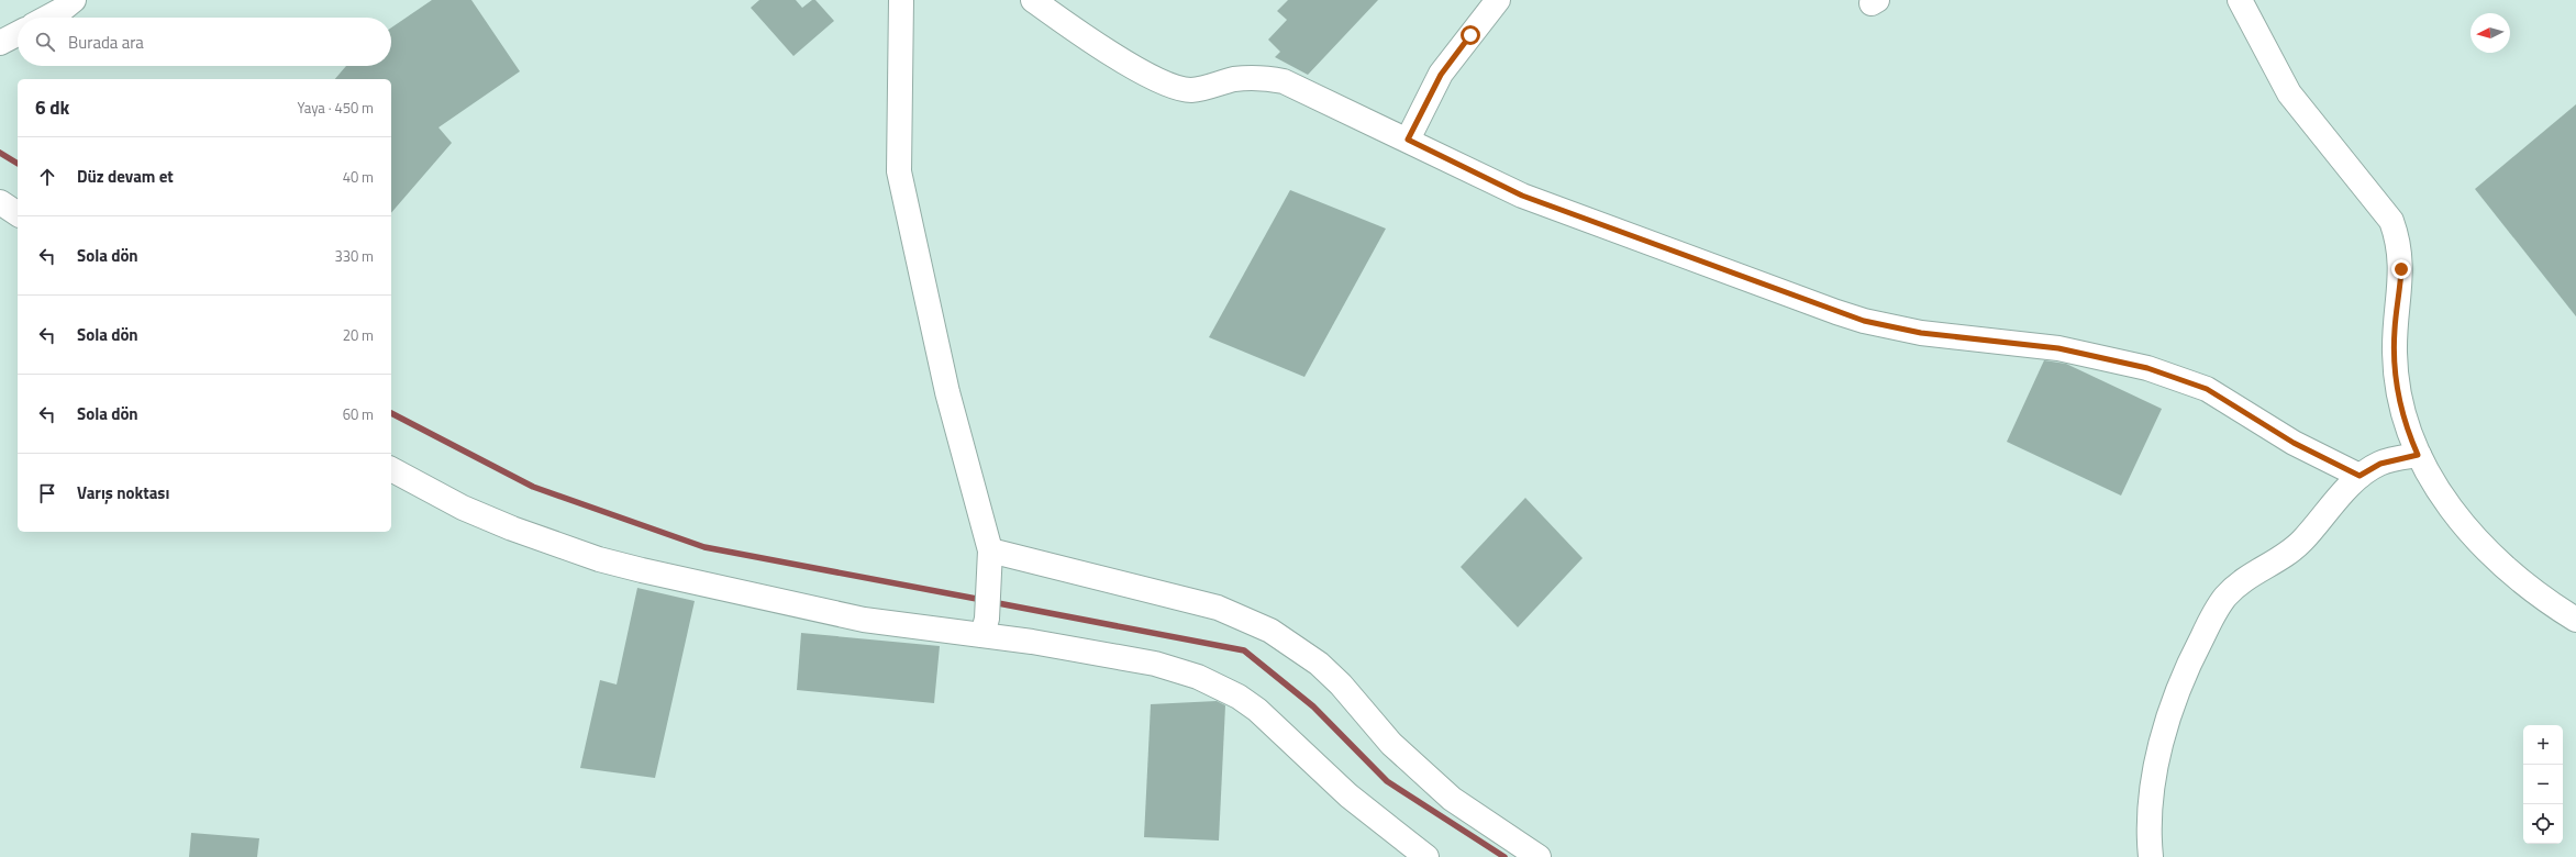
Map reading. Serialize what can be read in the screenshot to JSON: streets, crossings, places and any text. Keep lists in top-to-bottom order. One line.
{"north":"left","page":{"search":"Burada ara","heading":["6 dk","Yaya · 450 m"],"list":[["Düz devam et","40 m"],["Sola dön","330 m"],["Sola dön","20 m"],["Sola dön","60 m"],"Varış noktası"],"map_buttons":["+","−"]}}
